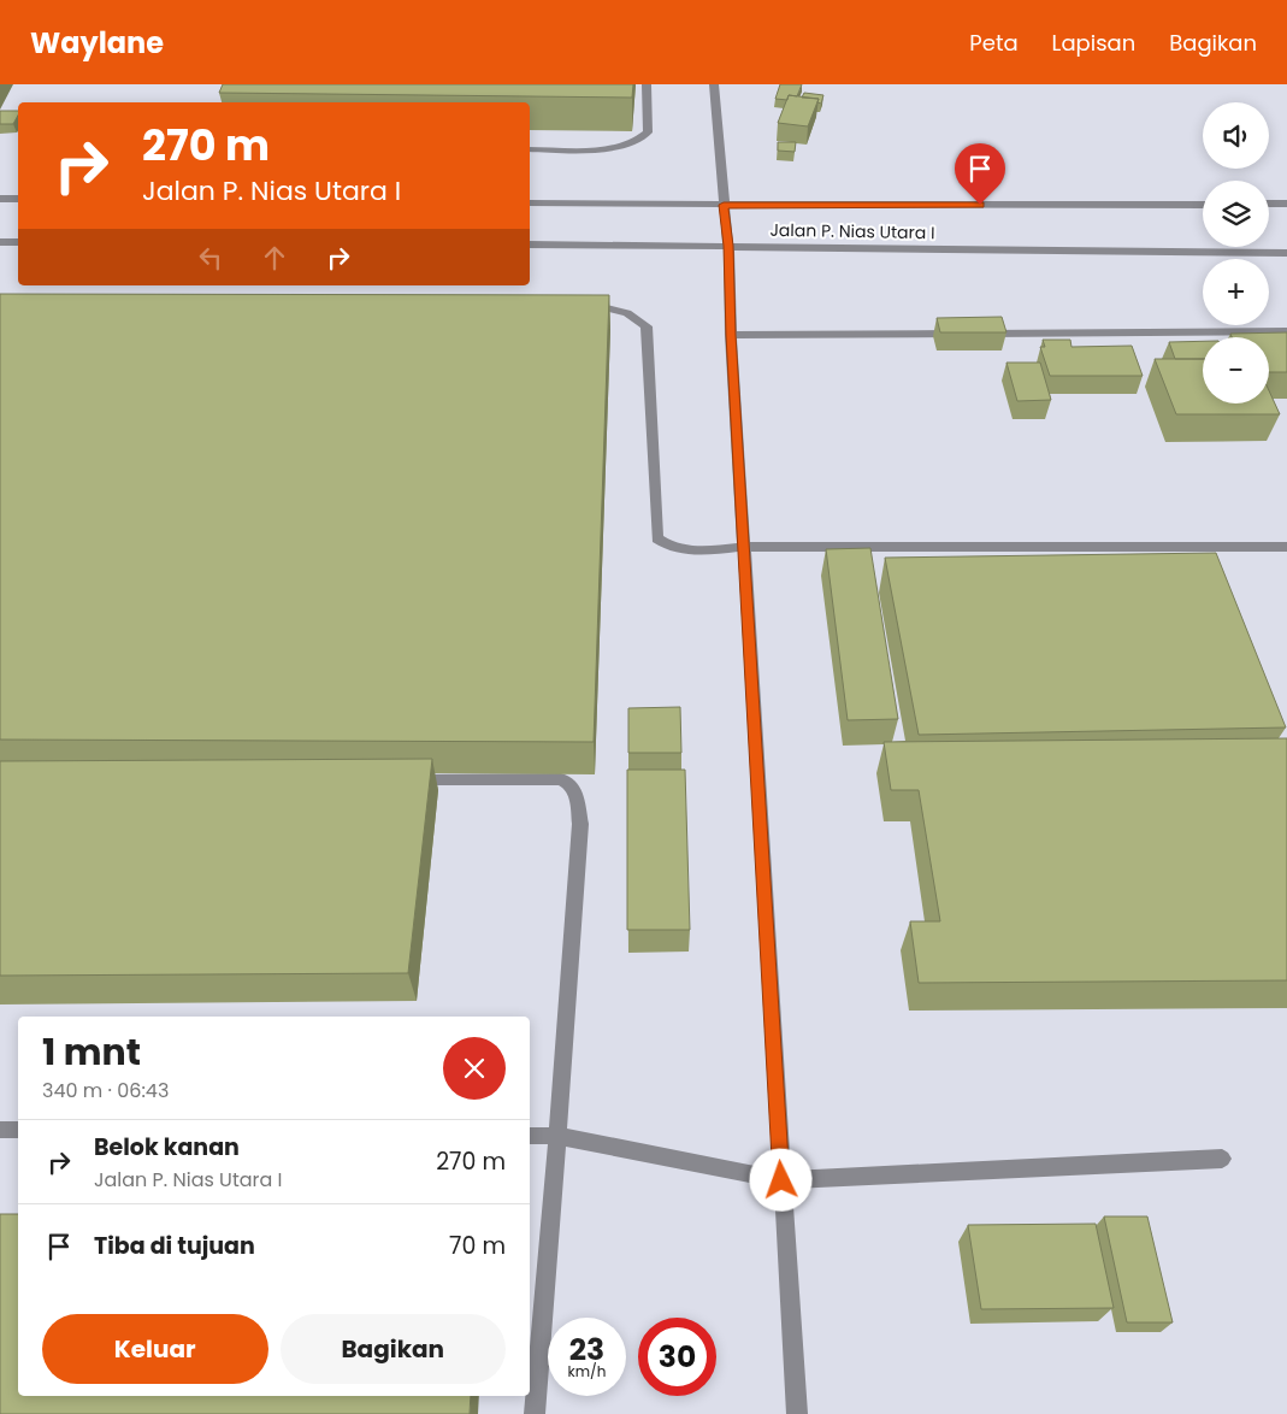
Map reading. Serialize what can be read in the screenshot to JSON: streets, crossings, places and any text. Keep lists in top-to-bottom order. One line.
{"streets":{"street":["Jalan P. Nias Utara I"]},"page":{"header":"Waylane","nav":["Peta","Lapisan","Bagikan"],"map_buttons":["+","−"],"turn":["270 m","Jalan P. Nias Utara I"],"heading":["1 mnt","340 m · 06:43"],"list":[{"name":"Belok kanan","note":"Jalan P. Nias Utara I","value":"270 m"},{"name":"Tiba di tujuan","value":"70 m"}],"buttons":["Keluar","Bagikan"],"speed":"23 km/h","limit":"30"}}
